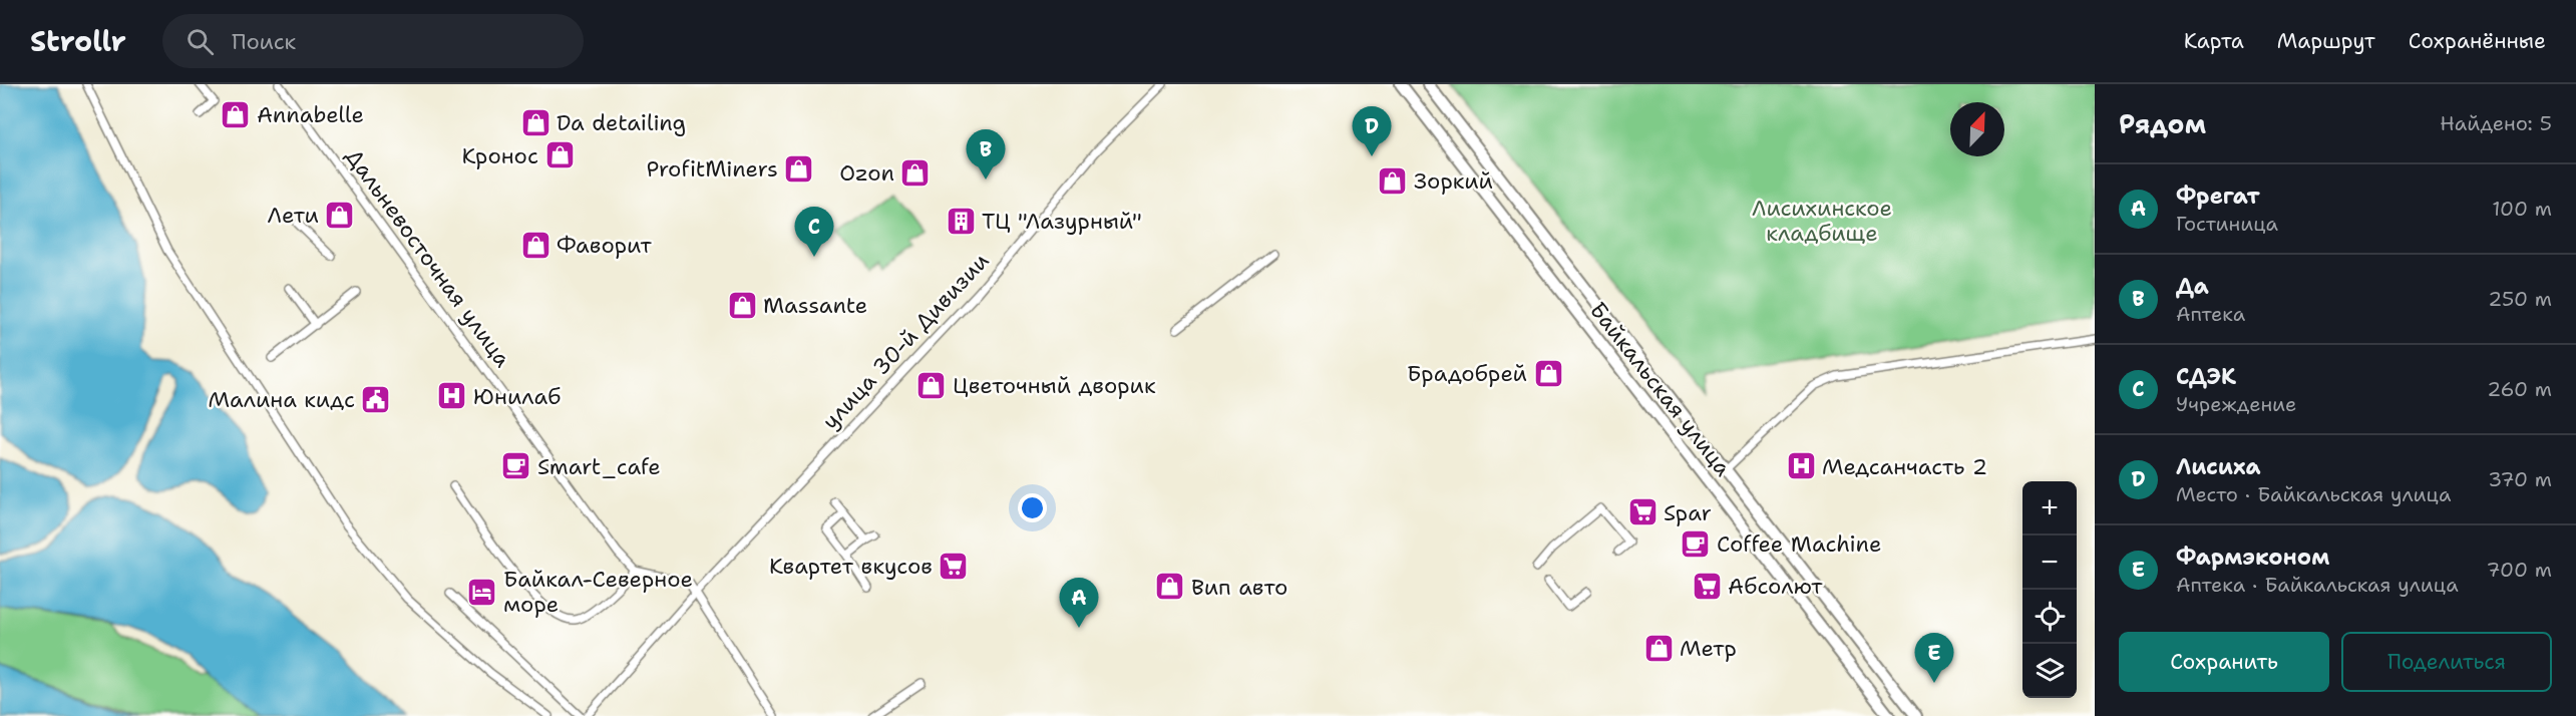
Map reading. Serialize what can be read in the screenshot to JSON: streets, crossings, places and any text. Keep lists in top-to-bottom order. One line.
{"streets":{"main road":["Байкальская улица"],"street":["Дальневосточная улица","улица 30-й Дивизии"]},"parks":["Лисихинское кладбище"],"places":{"shop":["Annabelle","Da detailing","Кронос","ProfitMiners","Ozon","Зоркий","Лети","Фаворит","Massante","Брадобрей","Цветочный дворик","Вип авто","Метр"],"building":["ТЦ \"Лазурный\""],"hospital":["Юнилаб","Медсанчасть 2"],"public building":["Малина кидс"],"cafe":["Smart_cafe","Coffee Machine"],"supermarket":["Spar","Квартет вкусов","Абсолют"],"hotel":["Байкал-Северное море"]},"north":"top right","page":{"header":"Strollr","search":"Поиск","nav":["Карта","Маршрут","Сохранённые"],"heading":["Рядом","Найдено: 5"],"pins":["D","B","C","A","E"],"list":[{"mark":"A","name":"Фрегат","note":"Гостиница","value":"100 m"},{"mark":"B","name":"Да","note":"Аптека","value":"250 m"},{"mark":"C","name":"СДЭК","note":"Учреждение","value":"260 m"},{"mark":"D","name":"Лисиха","note":"Место · Байкальская улица","value":"370 m"},{"mark":"E","name":"Фармэконом","note":"Аптека · Байкальская улица","value":"700 m"}],"map_buttons":["+","−"],"buttons":["Сохранить","Поделиться"]}}
